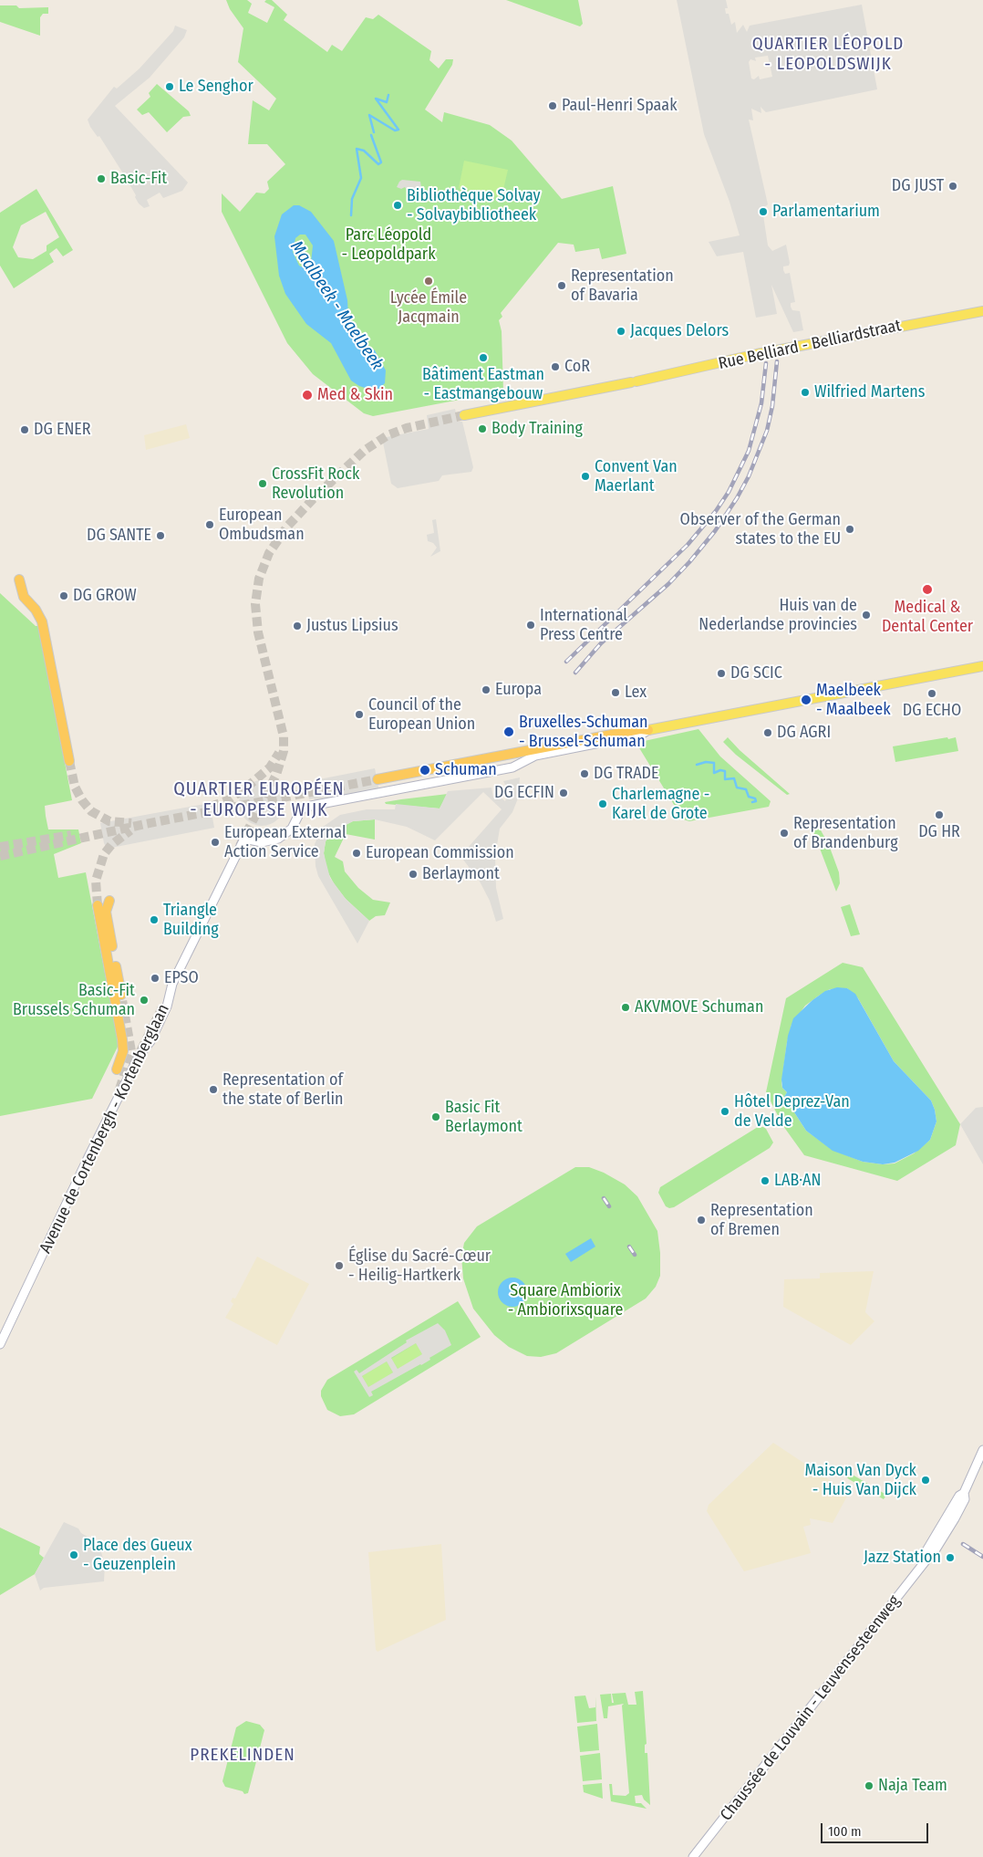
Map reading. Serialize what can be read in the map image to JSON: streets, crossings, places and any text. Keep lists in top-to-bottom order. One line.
{"streets":{"main road":["Rue Belliard - Belliardstraat","Avenue de Cortenbergh - Kortenberglaan","Chaussée de Louvain - Leuvensesteenweg"]},"districts":["QUARTIER LÉOPOLD - LEOPOLDSWIJK","QUARTIER EUROPÉEN - EUROPESE WIJK","PREKELINDEN"],"water":["Maalbeek - Maelbeek"],"parks":["Parc Léopold - Leopoldpark","Square Ambiorix - Ambiorixsquare"],"places":["Le Senghor","Paul-Henri Spaak","Basic-Fit","DG JUST","Bibliothèque Solvay - Solvaybibliotheek","Parlamentarium","Lycée Émile Jacqmain","Representation of Bavaria","Jacques Delors","Bâtiment Eastman - Eastmangebouw","CoR","Wilfried Martens","Med & Skin","Body Training","DG ENER","Convent Van Maerlant","CrossFit Rock Revolution","European Ombudsman","Observer of the German states to the EU","DG SANTE","Medical & Dental Center","DG GROW","Huis van de Nederlandse provincies","International Press Centre","Justus Lipsius","DG SCIC","Europa","Lex","DG ECHO","Maelbeek - Maalbeek","Council of the European Union","Bruxelles-Schuman - Brussel-Schuman","DG AGRI","Schuman","DG TRADE","DG ECFIN","Charlemagne - Karel de Grote","DG HR","Representation of Brandenburg","European External Action Service","European Commission","Berlaymont","Triangle Building","EPSO","Basic-Fit Brussels Schuman","AKVMOVE Schuman","Representation of the state of Berlin","Hôtel Deprez-Van de Velde","Basic Fit Berlaymont","LAB·AN","Representation of Bremen","Église du Sacré-Cœur - Heilig-Hartkerk","Maison Van Dyck - Huis Van Dijck","Place des Gueux - Geuzenplein","Jazz Station","Naja Team"],"scale_bar":"100 m"}
